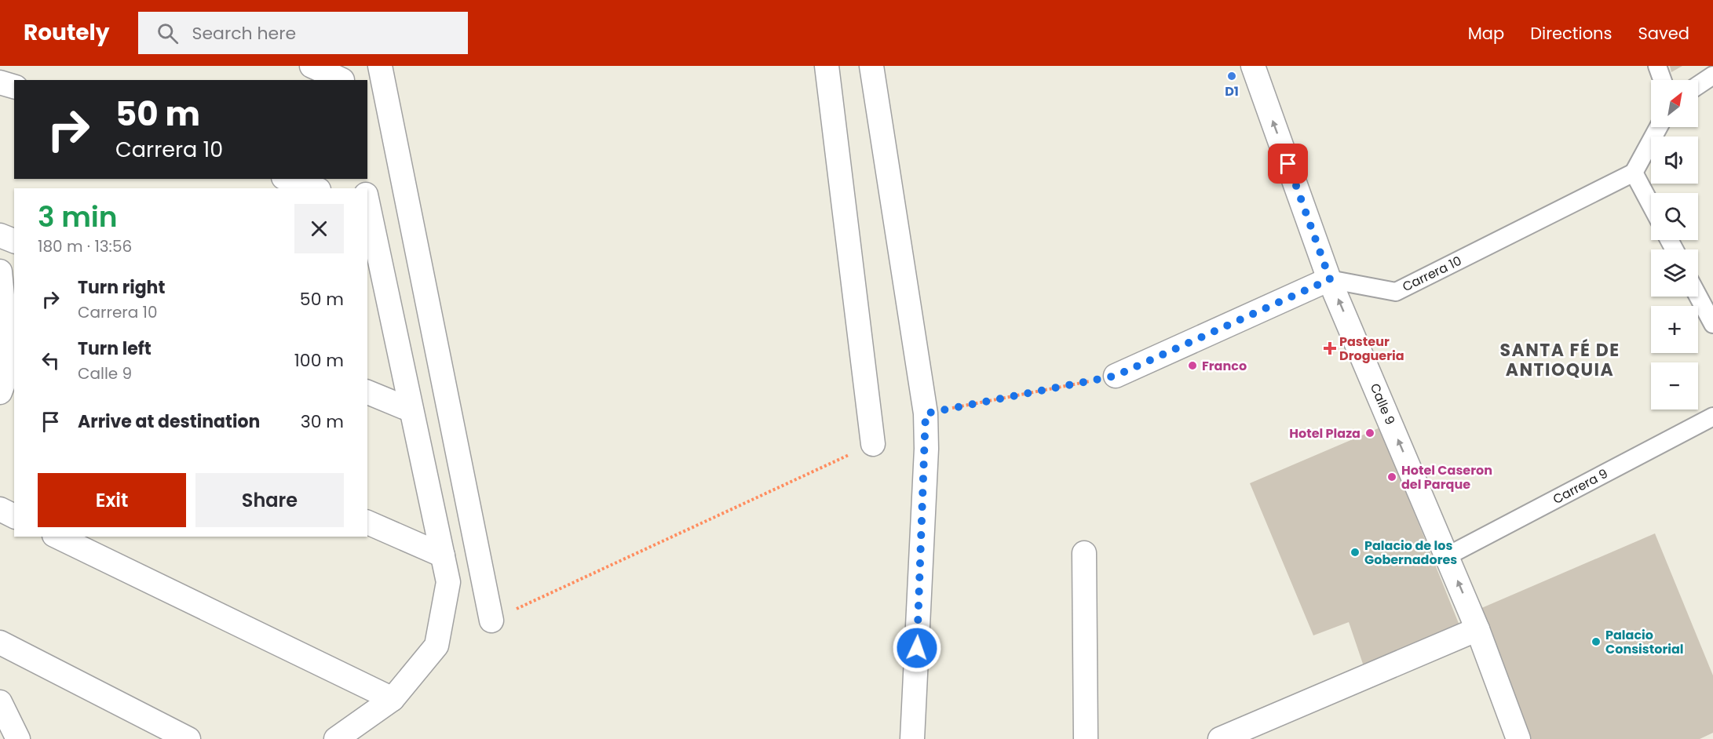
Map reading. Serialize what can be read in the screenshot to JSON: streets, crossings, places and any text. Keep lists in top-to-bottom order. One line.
{"streets":{"street":["Carrera 10","Calle 9","Carrera 9"]},"crossings":[["Carrera 10","Calle 9"],["Calle 9","Carrera 9"]],"one_way":["Calle 9"],"districts":["SANTA FÉ DE ANTIOQUIA"],"places":{"other":["D1","Franco","Hotel Plaza","Hotel Caseron del Parque","Palacio de los Gobernadores","Palacio Consistorial"],"health":["Pasteur Drogueria"]},"north":"top right","page":{"header":"Routely","search":"Search here","nav":["Map","Directions","Saved"],"map_buttons":["+","−"],"turn":["50 m","Carrera 10"],"heading":["3 min","180 m · 13:56"],"list":[{"name":"Turn right","note":"Carrera 10","value":"50 m"},{"name":"Turn left","note":"Calle 9","value":"100 m"},{"name":"Arrive at destination","value":"30 m"}],"buttons":["Exit","Share"]}}
